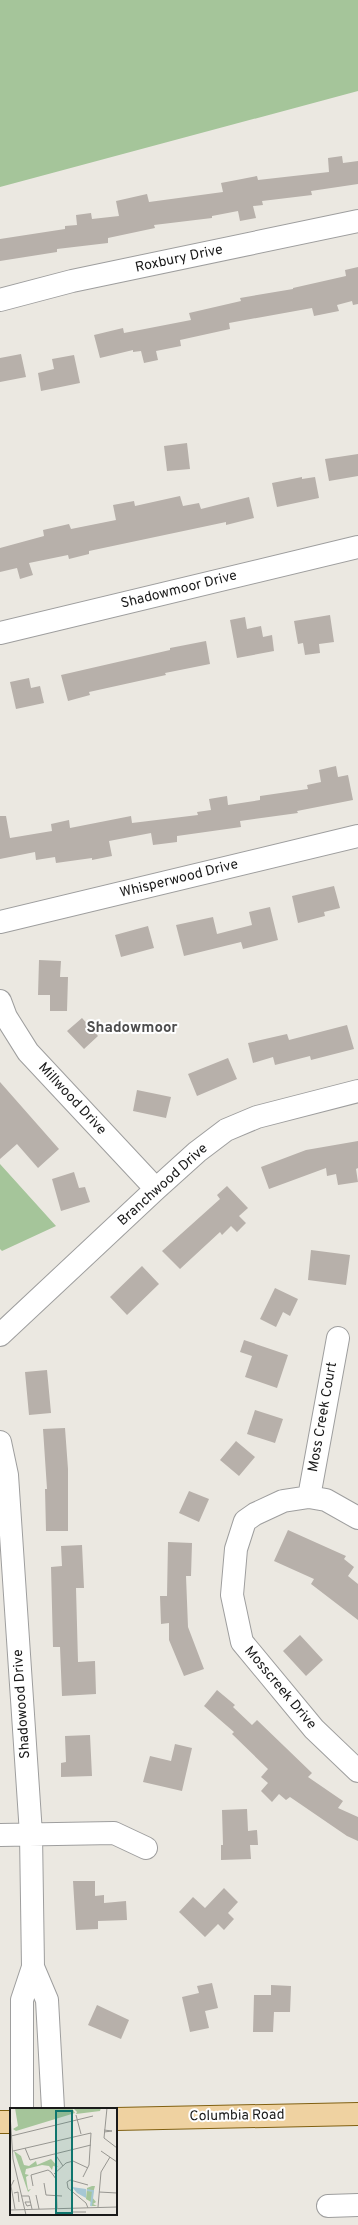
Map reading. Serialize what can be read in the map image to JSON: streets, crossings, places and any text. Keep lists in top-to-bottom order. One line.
{"streets":{"main road":["Columbia Road"],"street":["Roxbury Drive","Shadowmoor Drive","Whisperwood Drive","Millwood Drive","Branchwood Drive","Moss Creek Court","Mosscreek Drive","Shadowood Drive"]},"crossings":[["Millwood Drive","Branchwood Drive"],["Moss Creek Court","Mosscreek Drive"]],"districts":["Shadowmoor"]}
